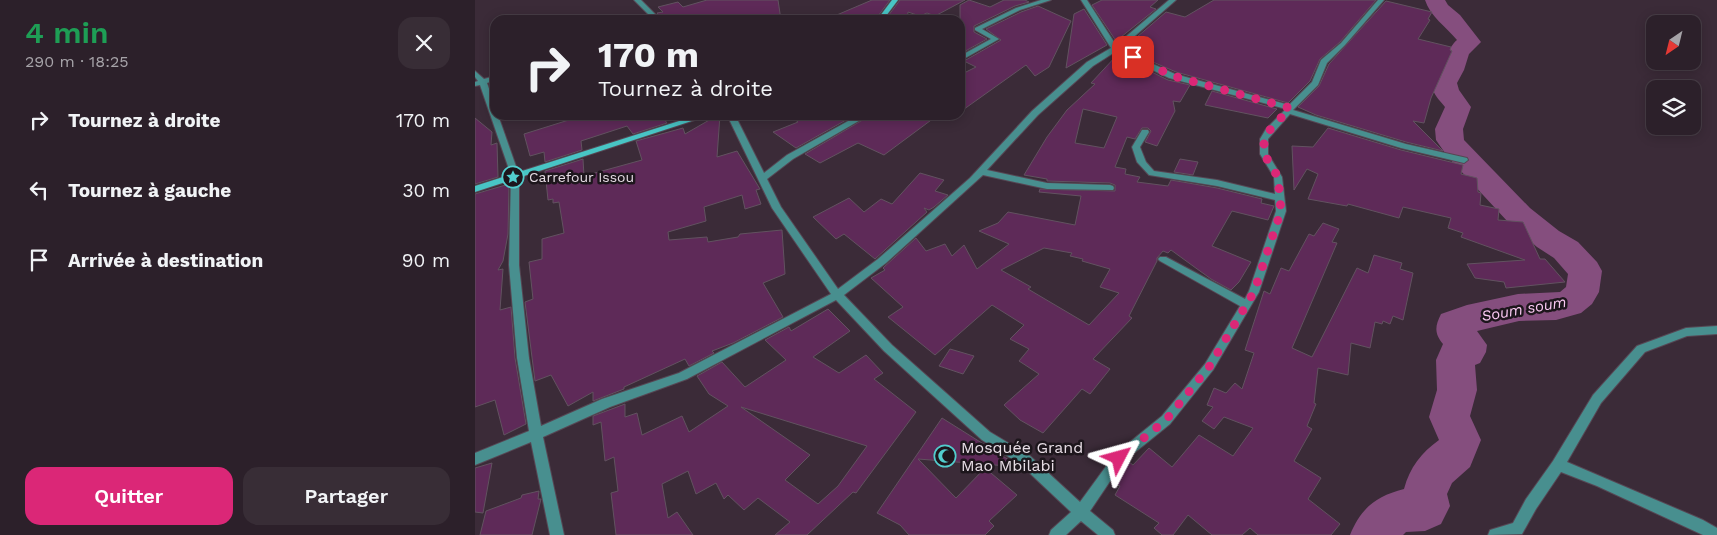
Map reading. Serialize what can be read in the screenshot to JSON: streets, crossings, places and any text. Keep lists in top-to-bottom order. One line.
{"water":["Soum soum"],"places":{"place":["Carrefour Issou"],"mosque":["Mosquée Grand Mao Mbilabi"]},"north":"bottom left","page":{"heading":["4 min","290 m · 18:25"],"turn":["170 m","Tournez à droite"],"list":[{"name":"Tournez à droite","value":"170 m"},{"name":"Tournez à gauche","value":"30 m"},{"name":"Arrivée à destination","value":"90 m"}],"buttons":["Quitter","Partager"]}}
